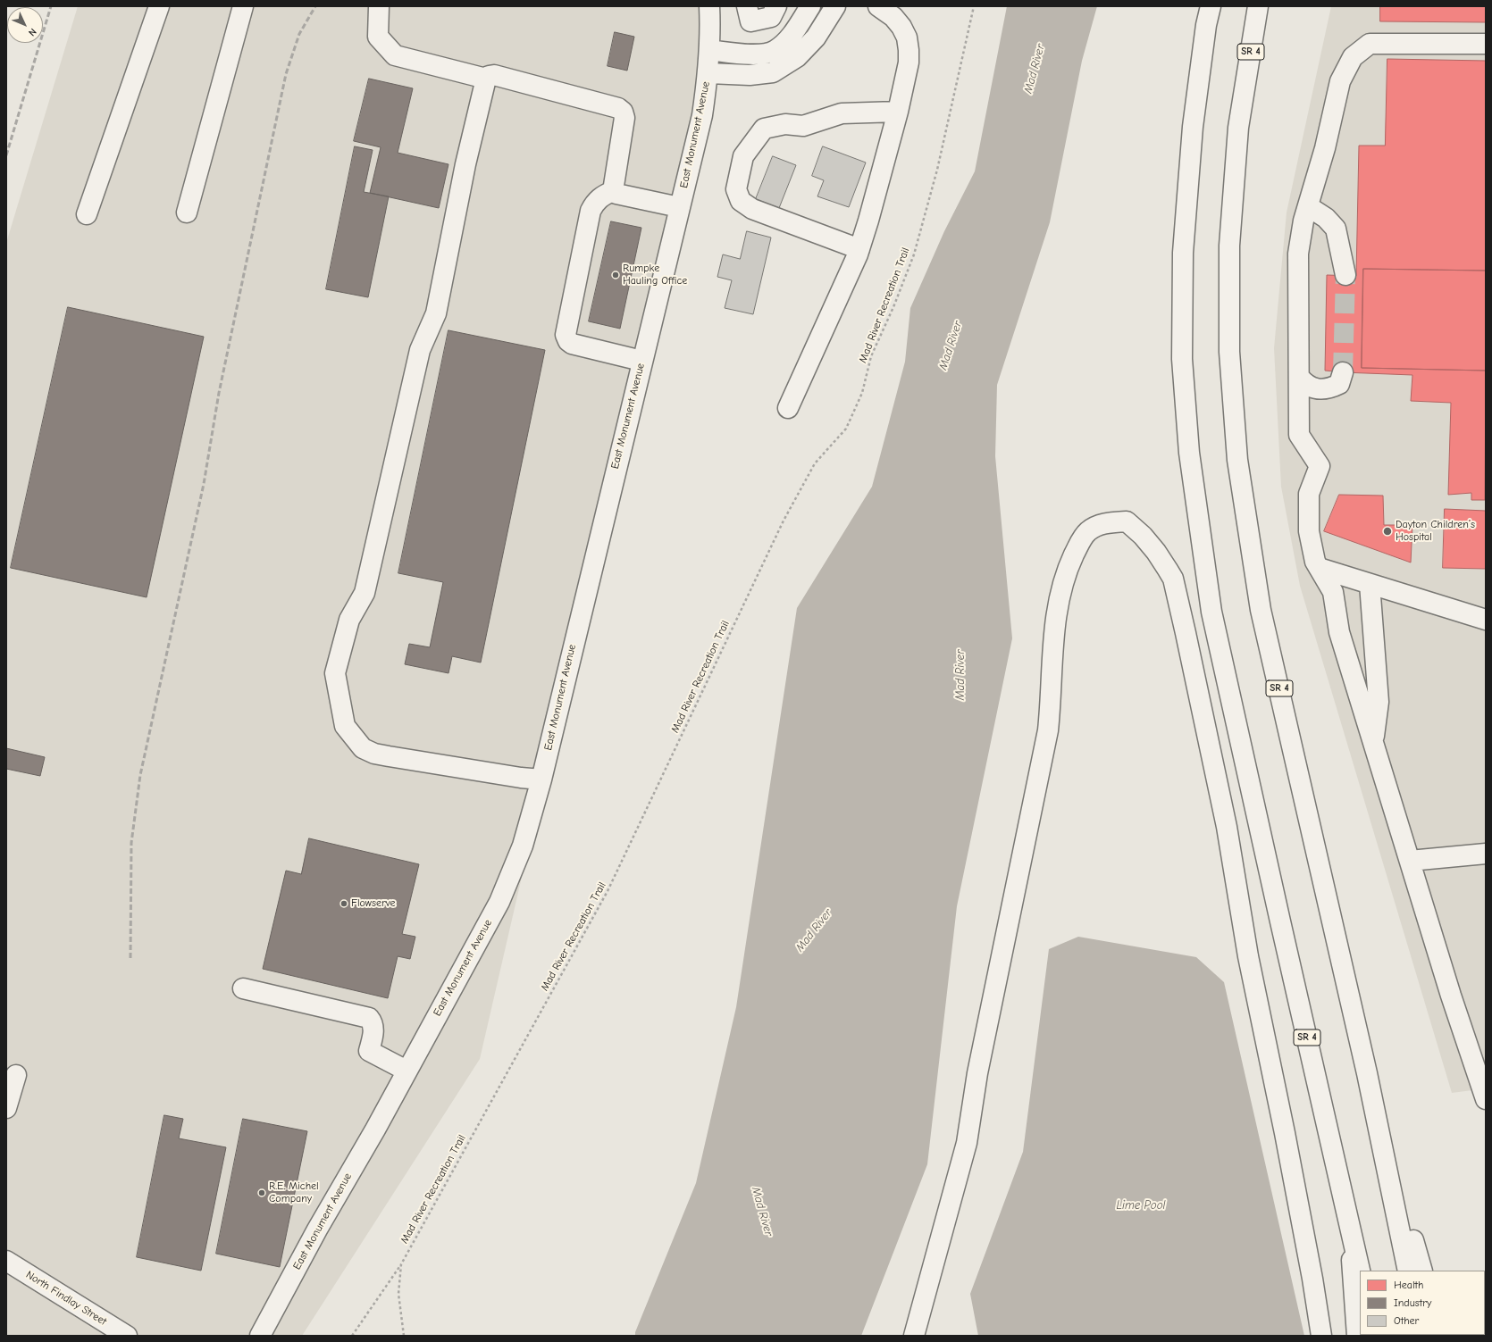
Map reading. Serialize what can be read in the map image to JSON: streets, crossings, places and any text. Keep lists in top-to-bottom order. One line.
{"streets":{"main road":["SR 4","East Monument Avenue","North Findlay Street"],"path":["Mad River Recreation Trail"]},"water":["Mad River","Lime Pool"],"places":["Rumpke Hauling Office","Dayton Children’s Hospital","Flowserve","R.E. Michel Company"],"legend":["Health","Industry","Other"],"north":"bottom right"}
